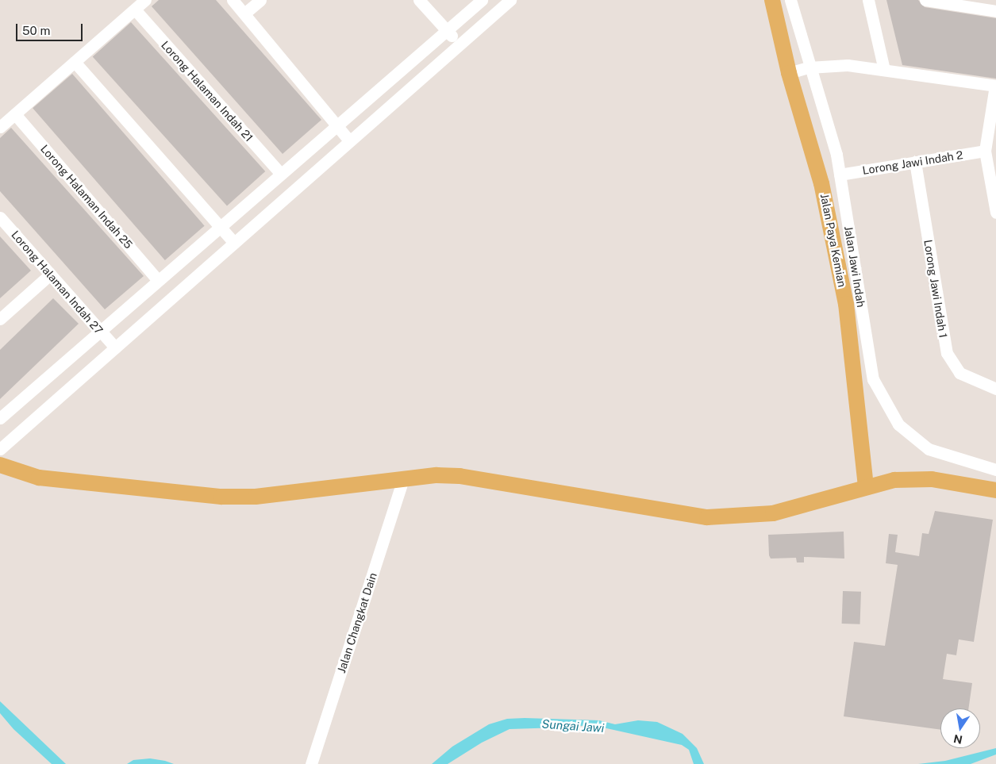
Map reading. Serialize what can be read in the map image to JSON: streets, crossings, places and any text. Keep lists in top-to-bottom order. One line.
{"streets":{"main road":["Jalan Paya Kemian"],"street":["Lorong Halaman Indah 21","Lorong Jawi Indah 2","Lorong Halaman Indah 25","Jalan Jawi Indah","Lorong Halaman Indah 27","Lorong Jawi Indah 1","Jalan Changkat Dain"]},"crossings":[["Lorong Jawi Indah 2","Jalan Jawi Indah"],["Lorong Jawi Indah 2","Lorong Jawi Indah 1"]],"water":["Sungai Jawi"],"scale_bar":"50 m","north":"bottom"}
